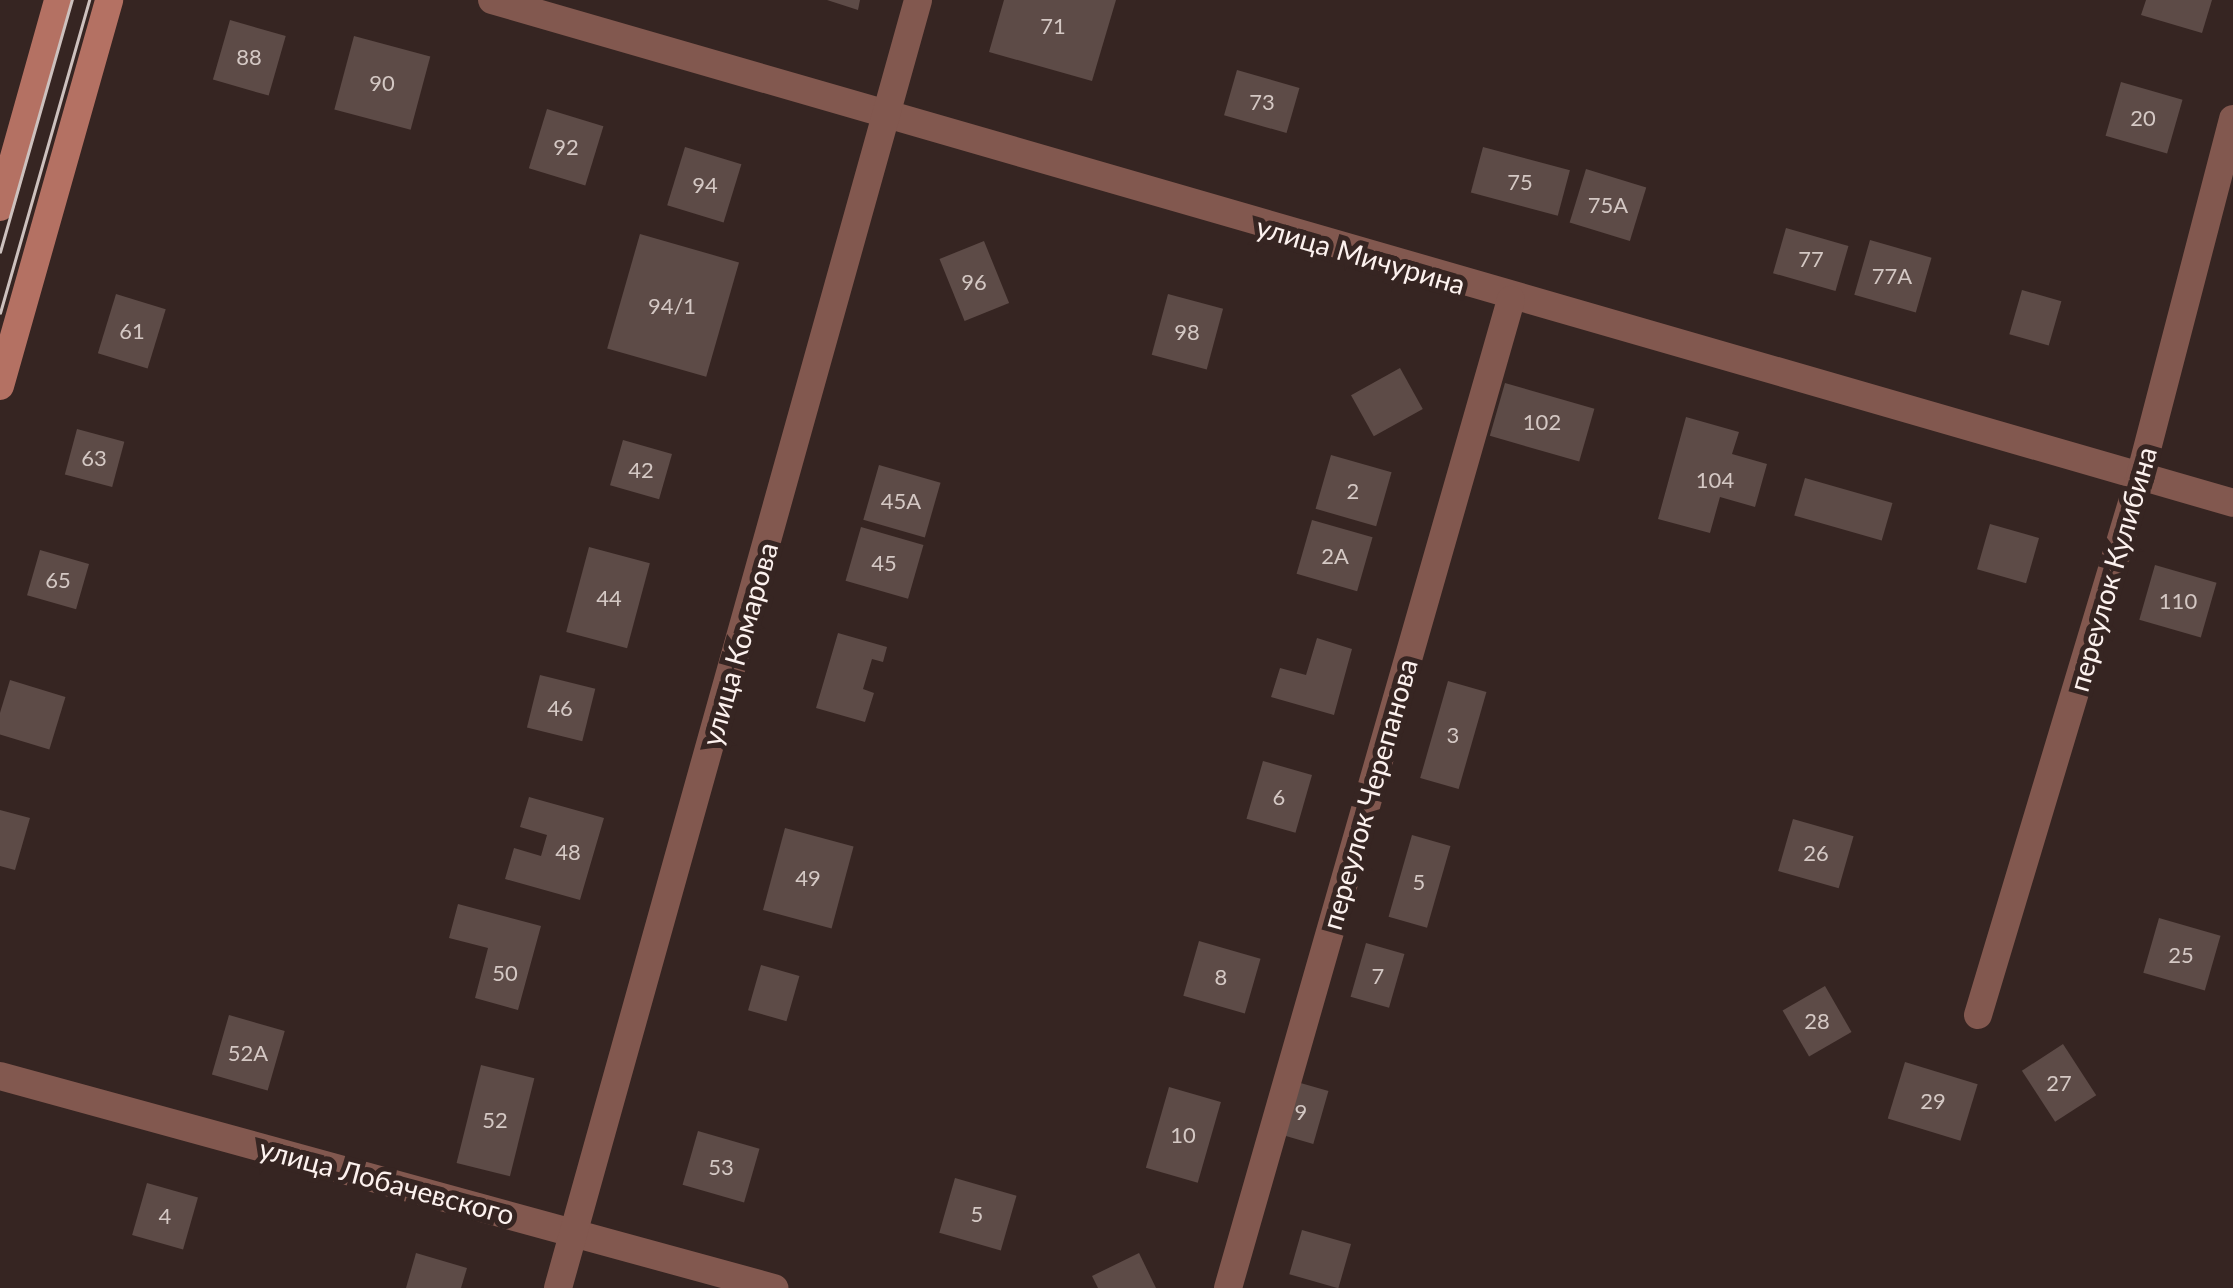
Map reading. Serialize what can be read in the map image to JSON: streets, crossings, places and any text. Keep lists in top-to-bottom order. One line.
{"streets":{"street":["улица Мичурина","переулок Кулибина","улица Комарова","переулок Черепанова","улица Лобачевского"]},"crossings":[["улица Мичурина","переулок Кулибина"],["улица Мичурина","улица Комарова"],["улица Мичурина","переулок Черепанова"],["улица Комарова","улица Лобачевского"]],"house_numbers":["71","88","90","73","20","92","75","94","75А","77","77А","96","94/1","61","98","102","63","42","104","2","45А","2А","45","65","44","110","46","3","6","48","26","49","5","25","50","7","8","28","52А","27","29","9","52","10","53","5","4"]}
